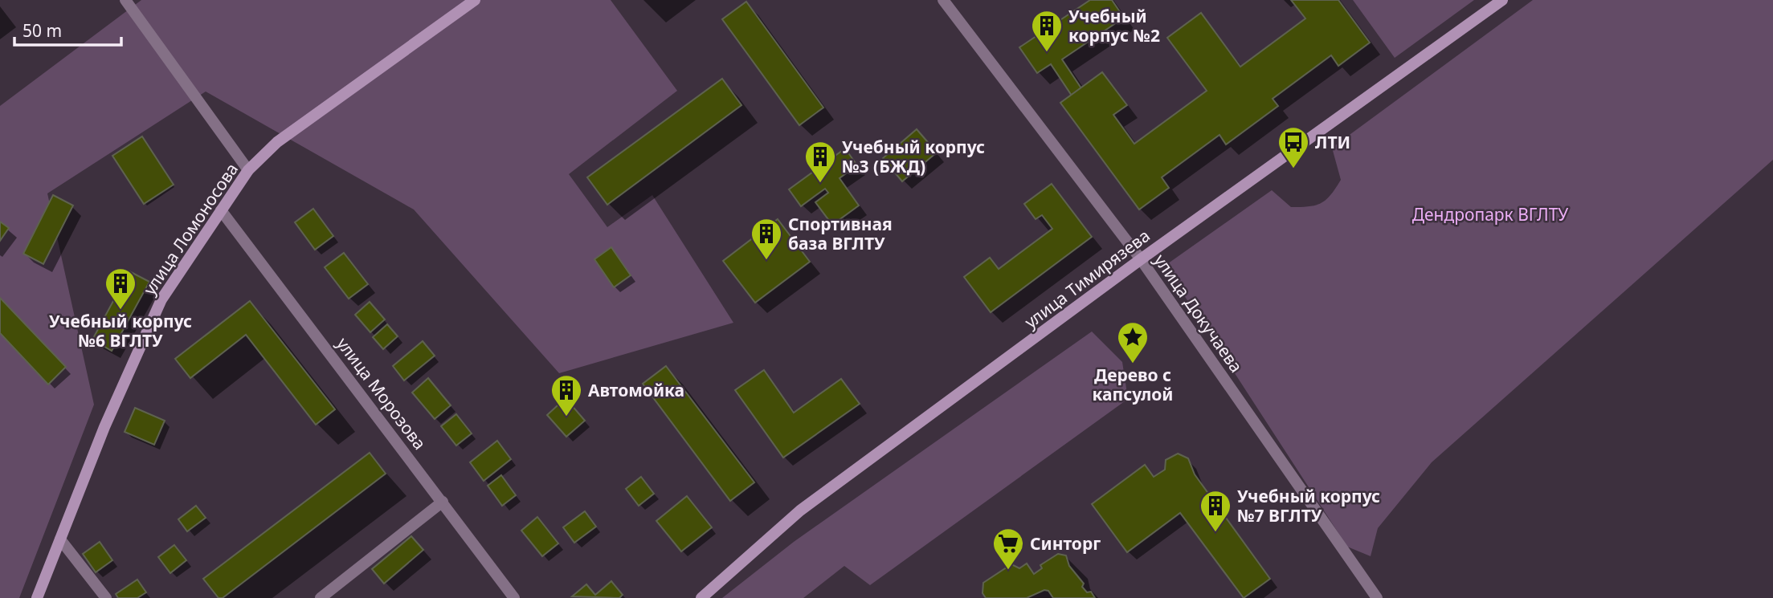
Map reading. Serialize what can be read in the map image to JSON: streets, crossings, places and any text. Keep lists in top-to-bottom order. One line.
{"streets":{"main road":["улица Ломоносова","улица Тимирязева"],"street":["улица Докучаева","улица Морозова"]},"crossings":[["улица Ломоносова","улица Морозова"],["улица Тимирязева","улица Докучаева"]],"parks":["Дендропарк ВГЛТУ"],"places":{"building":["Учебный корпус №2","Учебный корпус №3 (БЖД)","Спортивная база ВГЛТУ","Учебный корпус №6 ВГЛТУ","Автомойка","Учебный корпус №7 ВГЛТУ"],"bus stop":["ЛТИ"],"place":["Дерево с капсулой"],"supermarket":["Синторг"]},"scale_bar":"50 m"}
